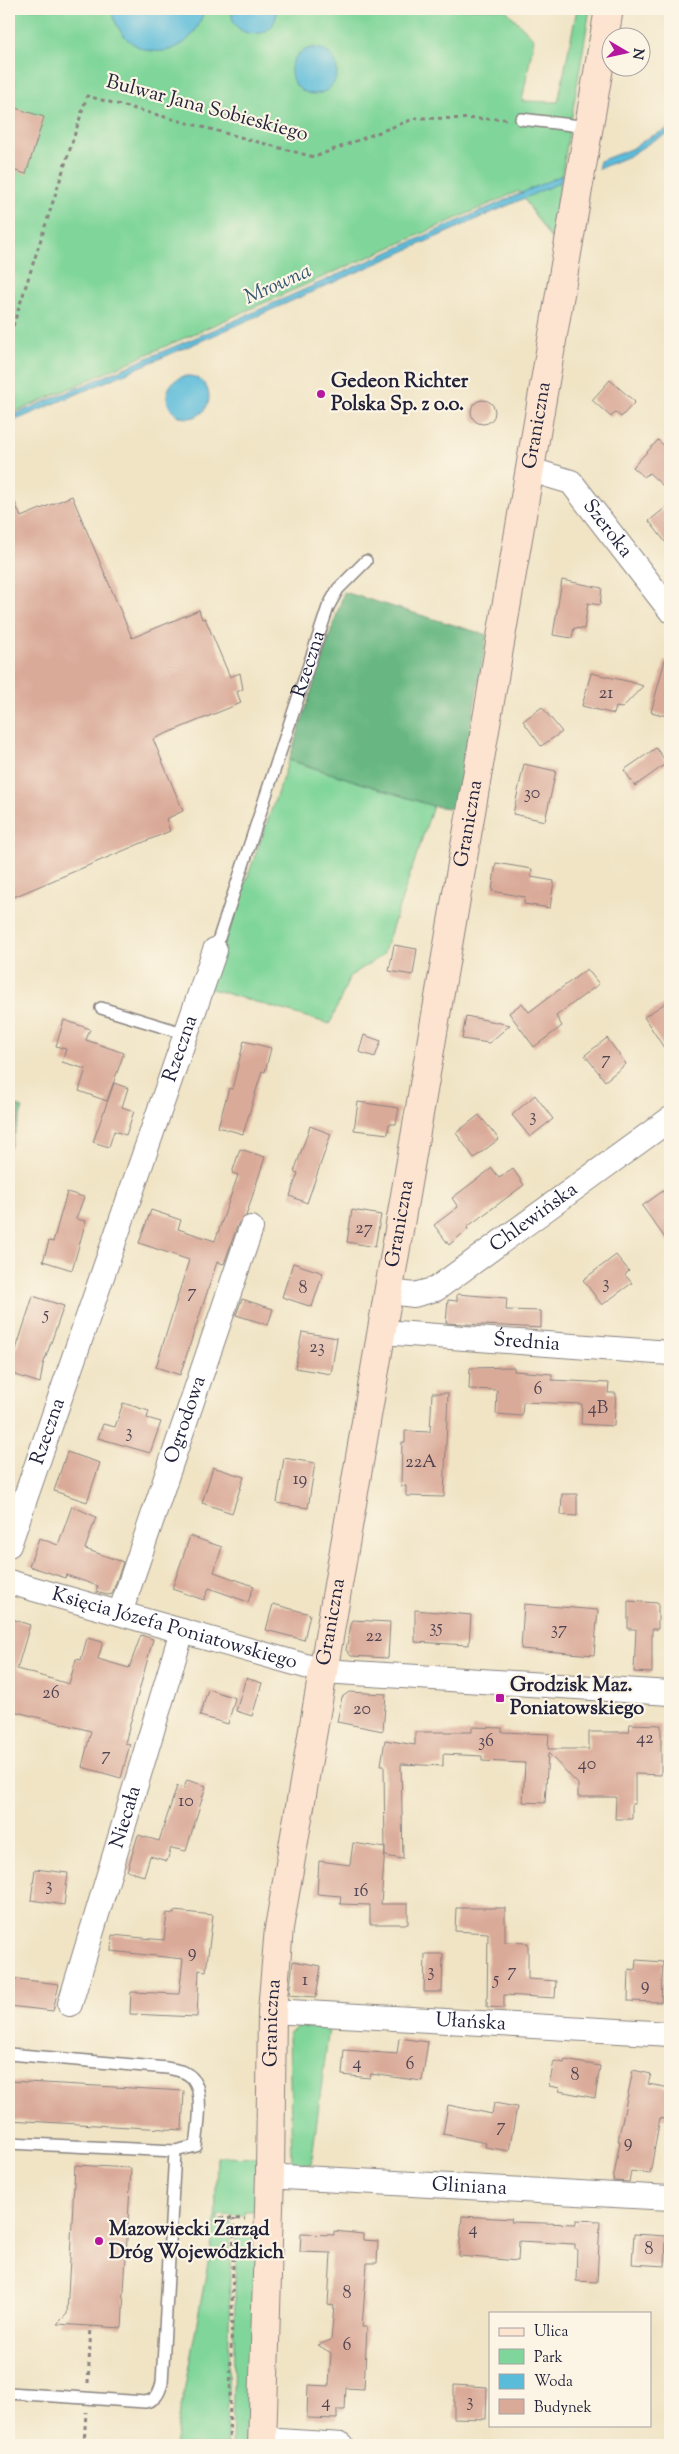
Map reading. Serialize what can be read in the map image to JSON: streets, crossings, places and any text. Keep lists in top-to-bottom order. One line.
{"streets":{"street":["Graniczna","Szeroka","Rzeczna","Chlewińska","Średnia","Ogrodowa","Księcia Józefa Poniatowskiego","Niecała","Ułańska","Gliniana"],"path":["Bulwar Jana Sobieskiego"]},"crossings":[["Graniczna","Szeroka"],["Graniczna","Chlewińska"],["Graniczna","Średnia"],["Graniczna","Księcia Józefa Poniatowskiego"],["Graniczna","Ułańska"],["Graniczna","Gliniana"],["Ogrodowa","Księcia Józefa Poniatowskiego"],["Księcia Józefa Poniatowskiego","Niecała"]],"water":["Mrowna"],"places":{"other":["Gedeon Richter Polska Sp. z o.o.","Mazowiecki Zarząd Dróg Wojewódzkich"],"transit":["Grodzisk Maz. Poniatowskiego"]},"house_numbers":["21","30","7","3","27","3","8","7","5","23","6","4B","3","22A","19","35","37","22","26","20","42","36","7","40","10","3","16","9","3","7","5","1","9","4","6","8","7","9","4","8","8","6","3","4"],"legend":["Ulica","Park","Woda","Budynek"],"north":"right"}
